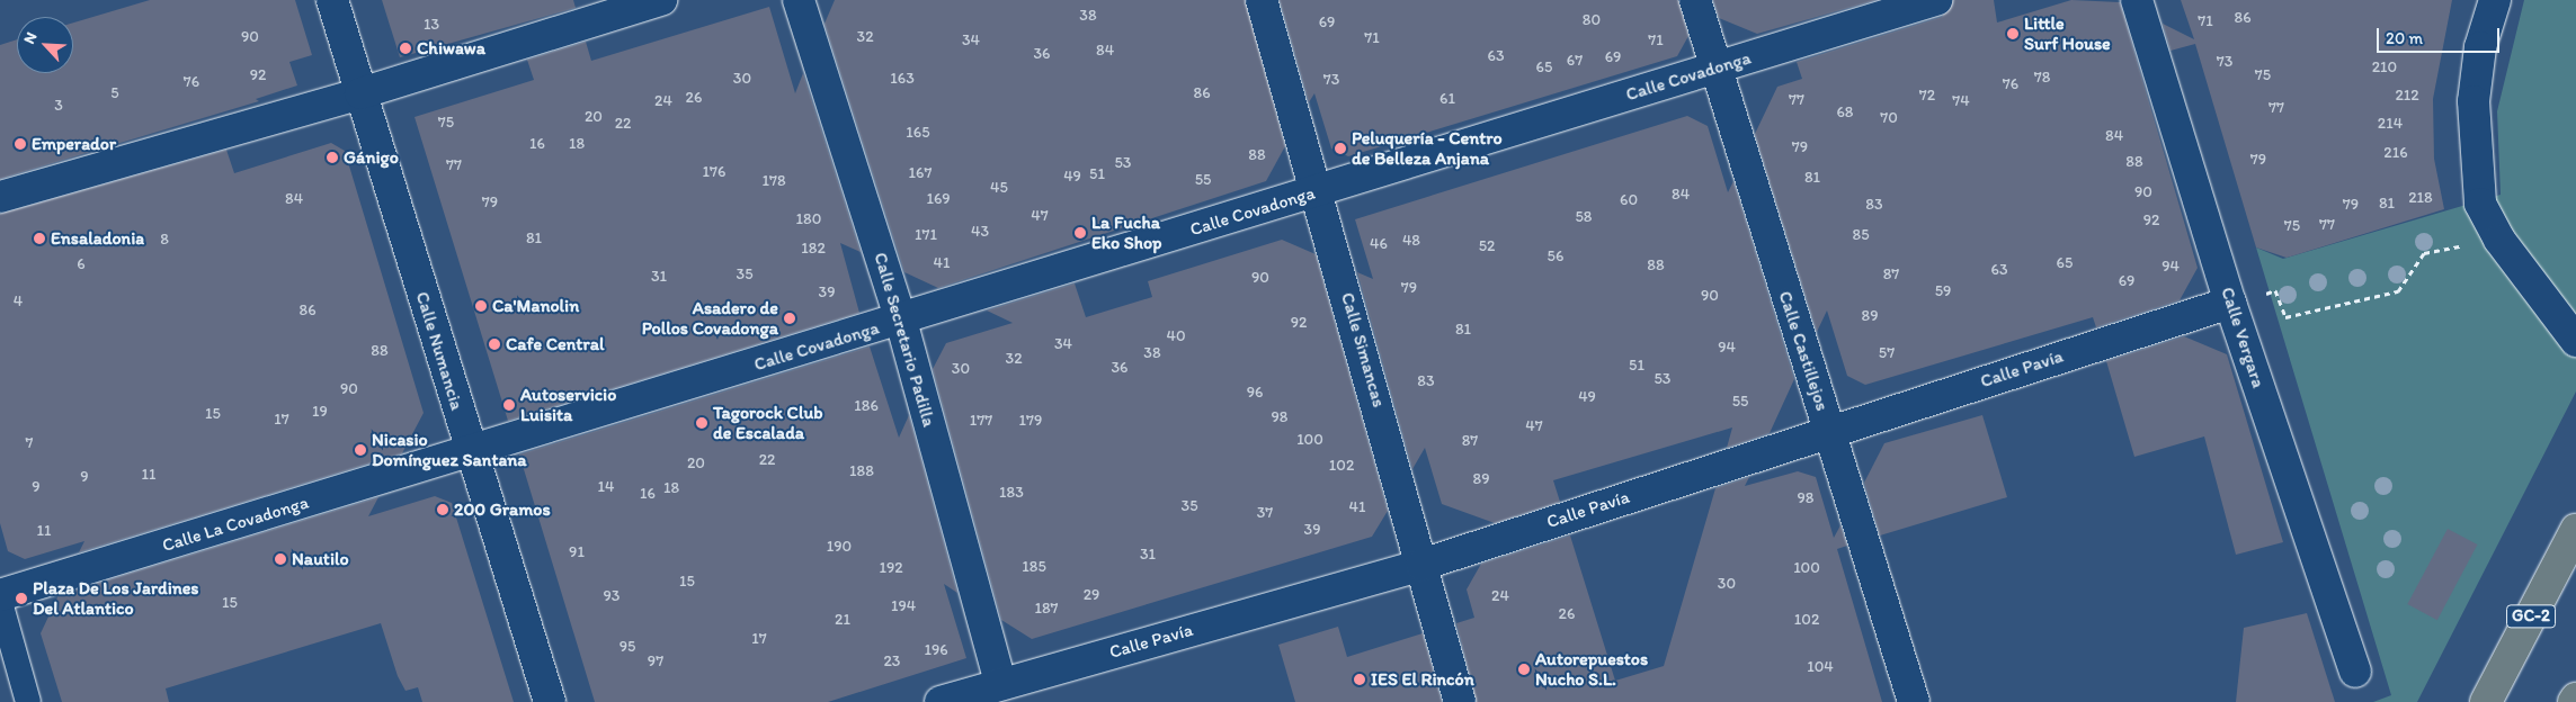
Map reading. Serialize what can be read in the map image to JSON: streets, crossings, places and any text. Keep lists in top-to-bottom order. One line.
{"streets":{"highway":["GC-2"],"street":["Calle Covadonga","Calle Vergara","Calle Secretario Padilla","Calle Simancas","Calle Numancia","Calle Castillejos","Calle Pavía","Calle La Covadonga"]},"crossings":[["Calle Covadonga","Calle Secretario Padilla"],["Calle Covadonga","Calle Simancas"],["Calle Covadonga","Calle Numancia"],["Calle Covadonga","Calle Castillejos"],["Calle Covadonga","Calle La Covadonga"],["Calle Vergara","Calle Pavía"],["Calle Secretario Padilla","Calle Pavía"],["Calle Simancas","Calle Pavía"],["Calle Numancia","Calle La Covadonga"],["Calle Castillejos","Calle Pavía"]],"places":["Little Surf House","Chiwawa","Emperador","Peluquería - Centro de Belleza Anjana","Gánigo","La Fucha Eko Shop","Ensaladonia","Ca'Manolin","Asadero de Pollos Covadonga","Cafe Central","Autoservicio Luisita","Tagorock Club de Escalada","Nicasio Domínguez Santana","200 Gramos","Nautilo","Plaza De Los Jardines Del Atlantico","Autorepuestos Nucho S.L.","IES El Rincón"],"house_numbers":["38","86","80","71","69","13","90","32","71","34","71","84","36","63","69","67","73","65","210","92","75","78","30","163","73","76","76","5","86","72","212","26","61","77","24","74","3","77","68","20","70","75","22","214","165","84","16","18","79","216","88","79","88","53","77","176","167","51","49","81","55","178","45","90","84","218","84","169","60","79","81","83","79","47","58","180","92","77","75","43","171","85","81","8","48","46","52","182","56","41","65","6","88","94","63","35","87","31","90","69","79","59","39","90","4","86","89","92","81","40","34","94","88","38","57","32","51","36","30","53","83","90","96","49","55","186","19","15","98","17","177","179","47","100","87","7","22","20","102","188","11","9","89","9","14","18","183","16","98","35","41","37","39","11","190","91","31","185","192","100","15","30","29","93","24","15","194","187","26","21","102","17","95","196","97","23","104"],"scale_bar":"20 m","north":"top left"}
